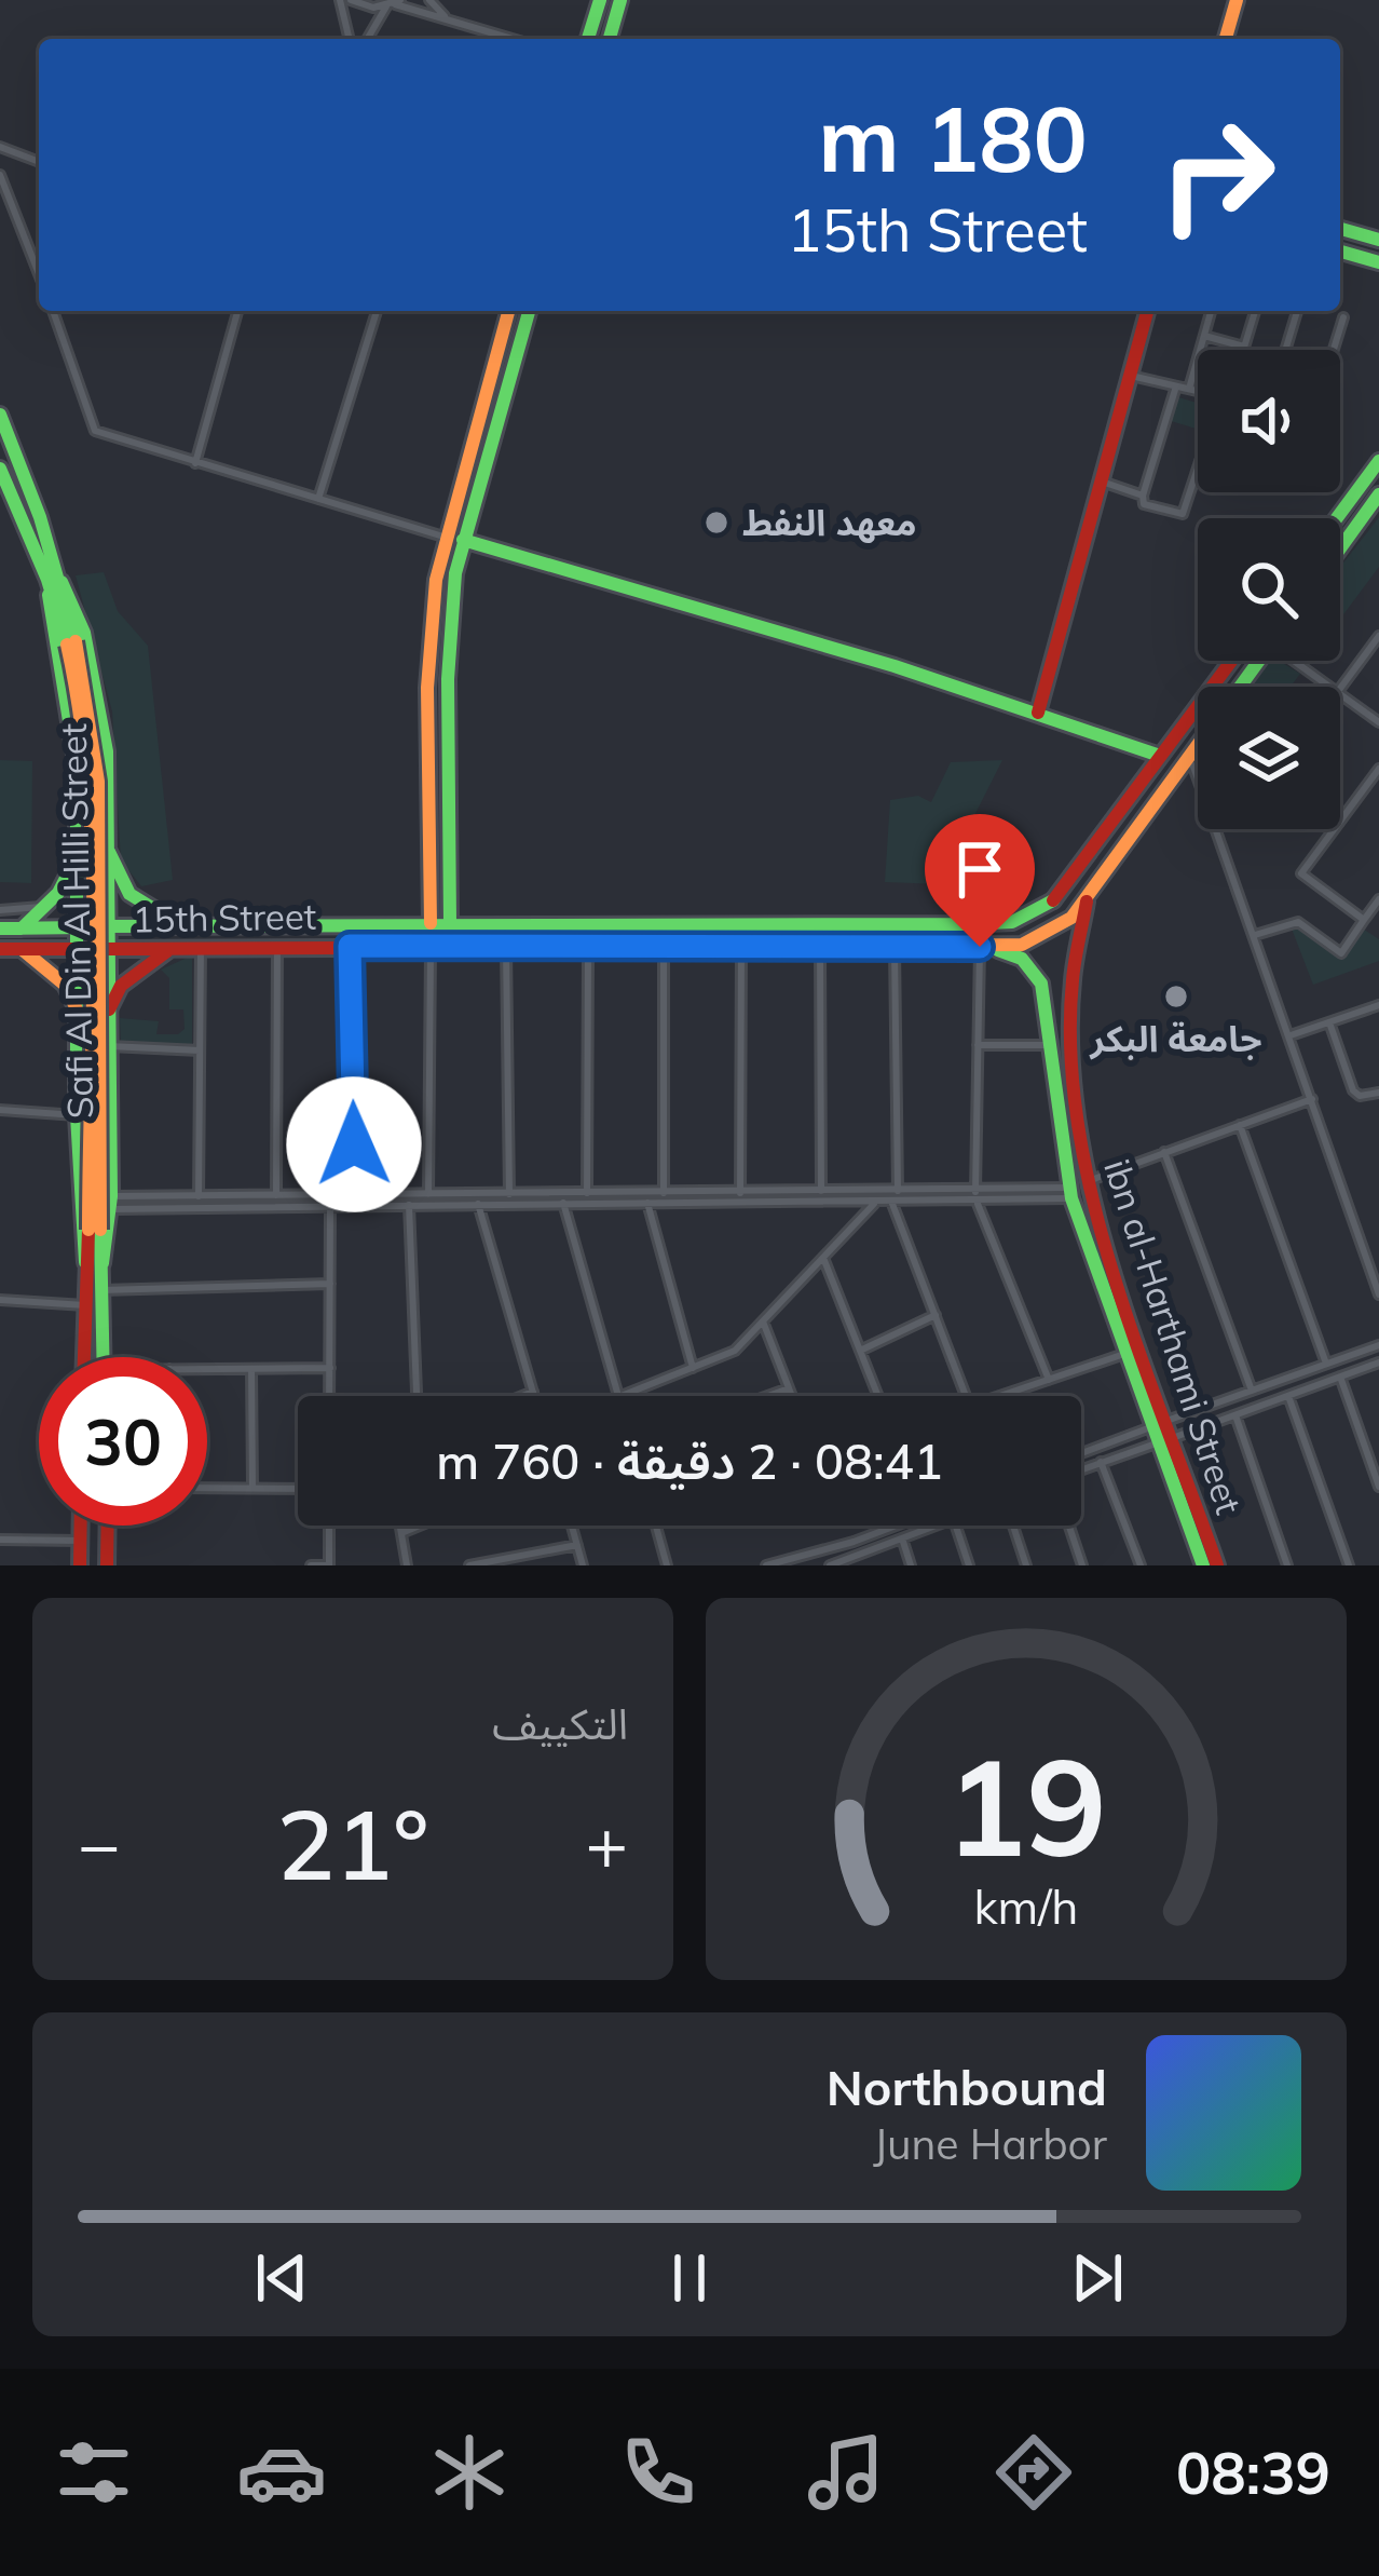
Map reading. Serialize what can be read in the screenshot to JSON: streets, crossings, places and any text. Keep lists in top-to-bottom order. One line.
{"streets":{"main road":["15th Street","Safi Al Din Al Hilli Street","ibn al-Harthami Street"]},"crossings":[["15th Street","Safi Al Din Al Hilli Street"],["15th Street","ibn al-Harthami Street"]],"places":["معهد النفط","جامعة البكر"],"page":{"turn":["180 m","15th Street"],"limit":"30","trip":"08:41 · 2 دقيقة · 760 m","tile":"التكييف","heat":["−","21°","+"],"song":["Northbound","June Harbor"],"tabs":"08:39","gauge":["19","km/h"]}}
